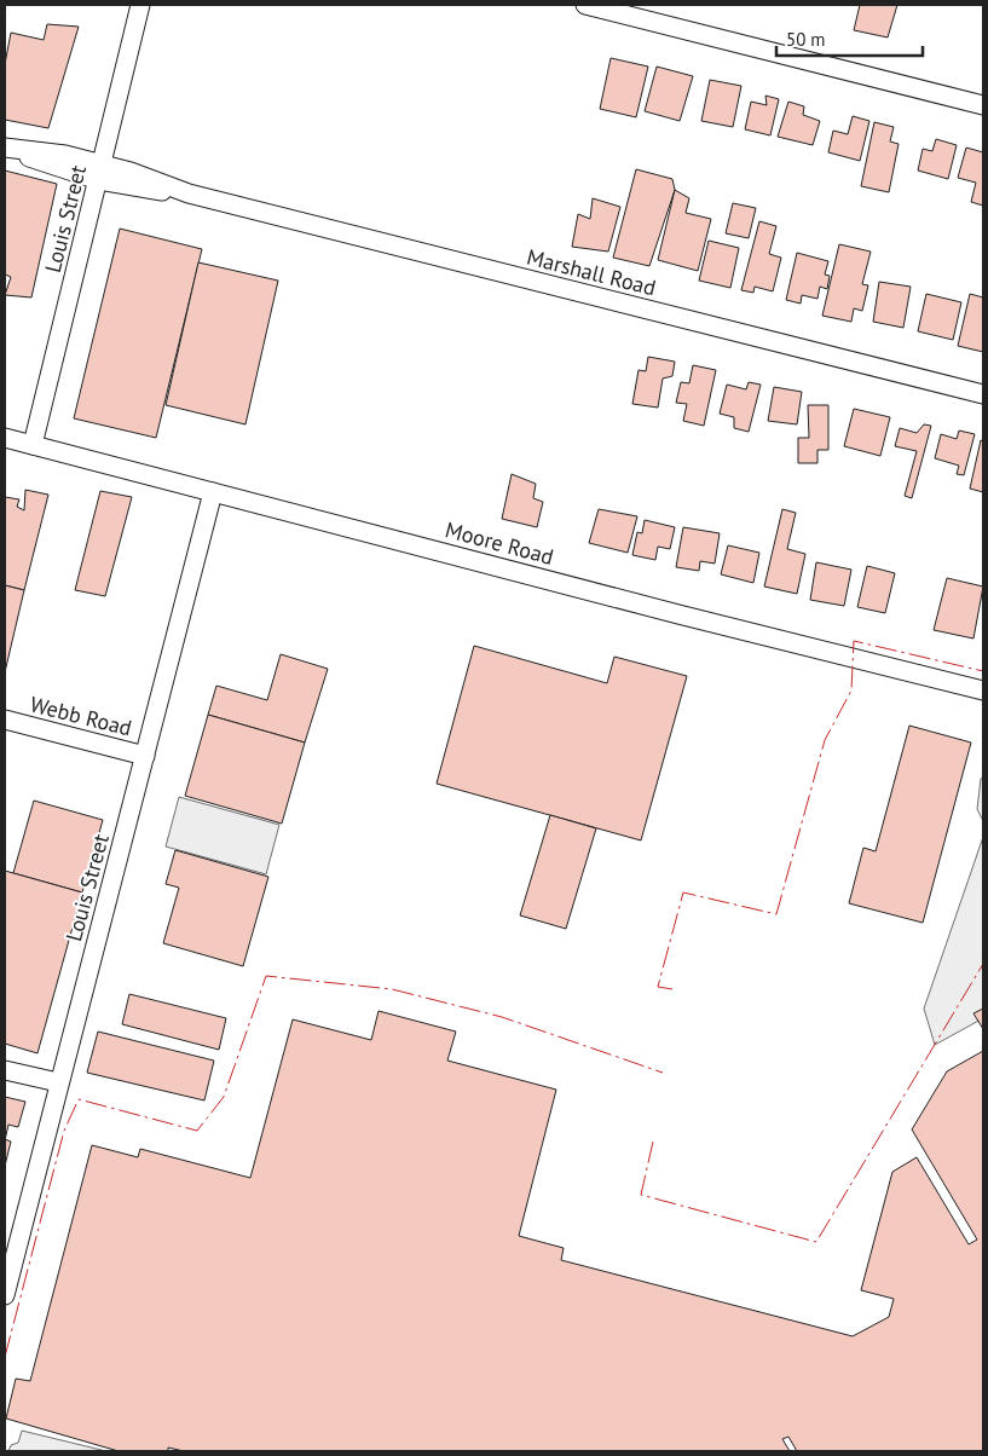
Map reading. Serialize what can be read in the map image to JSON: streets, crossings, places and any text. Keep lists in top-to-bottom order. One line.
{"streets":{"street":["Louis Street","Marshall Road","Moore Road","Webb Road"]},"crossings":[["Louis Street","Marshall Road"],["Louis Street","Moore Road"],["Louis Street","Webb Road"]],"scale_bar":"50 m"}
